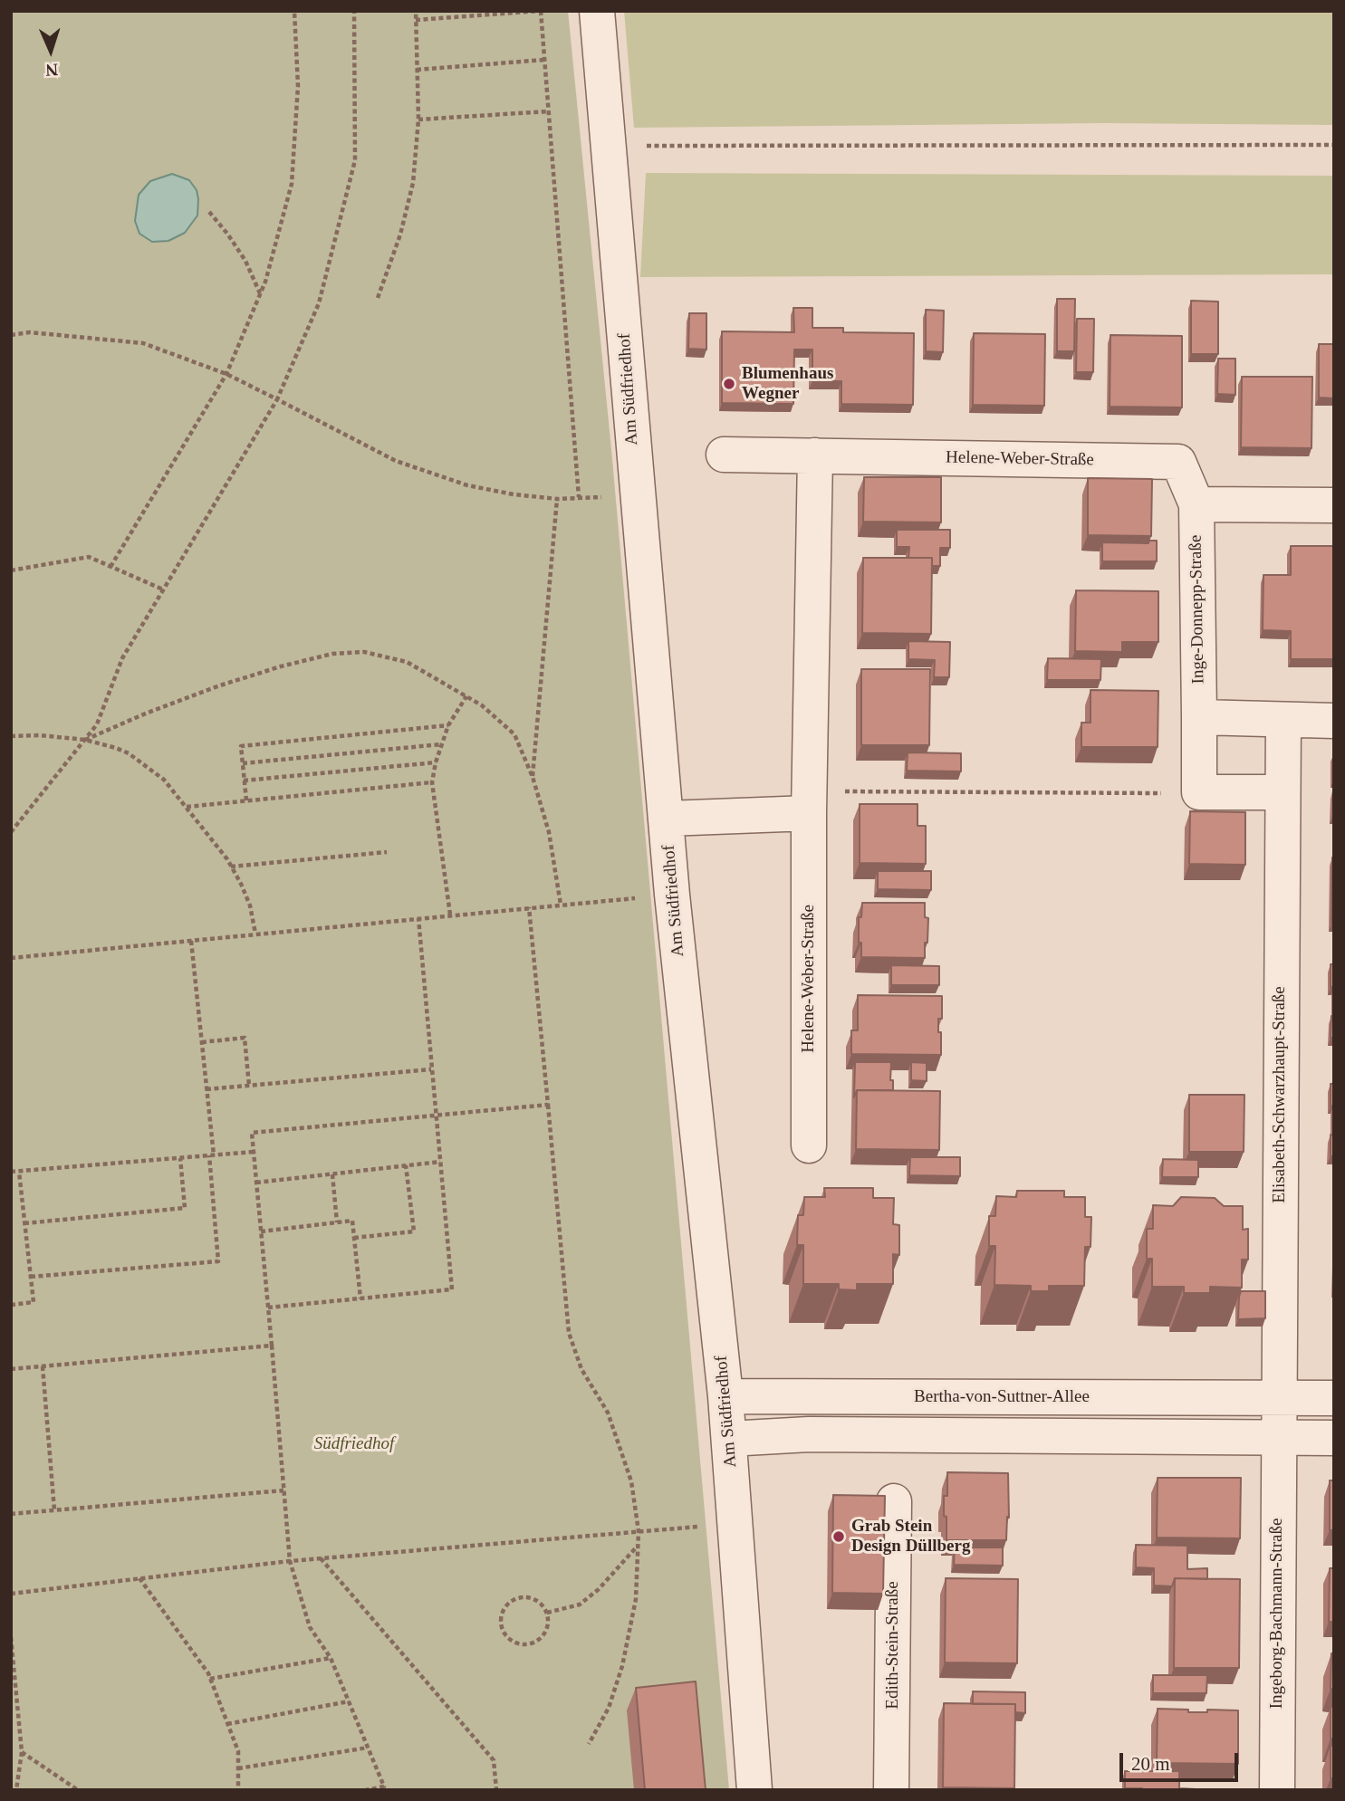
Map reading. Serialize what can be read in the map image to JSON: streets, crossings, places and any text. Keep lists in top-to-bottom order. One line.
{"streets":{"street":["Am Südfriedhof","Helene-Weber-Straße","Inge-Donnepp-Straße","Elisabeth-Schwarzhaupt-Straße","Bertha-von-Suttner-Allee","Ingeborg-Bachmann-Straße","Edith-Stein-Straße"]},"crossings":[["Am Südfriedhof","Bertha-von-Suttner-Allee"],["Helene-Weber-Straße","Inge-Donnepp-Straße"],["Elisabeth-Schwarzhaupt-Straße","Bertha-von-Suttner-Allee"]],"parks":["Südfriedhof"],"places":["Blumenhaus Wegner","Grab Stein Design Düllberg"],"scale_bar":"20 m","north":"bottom"}
